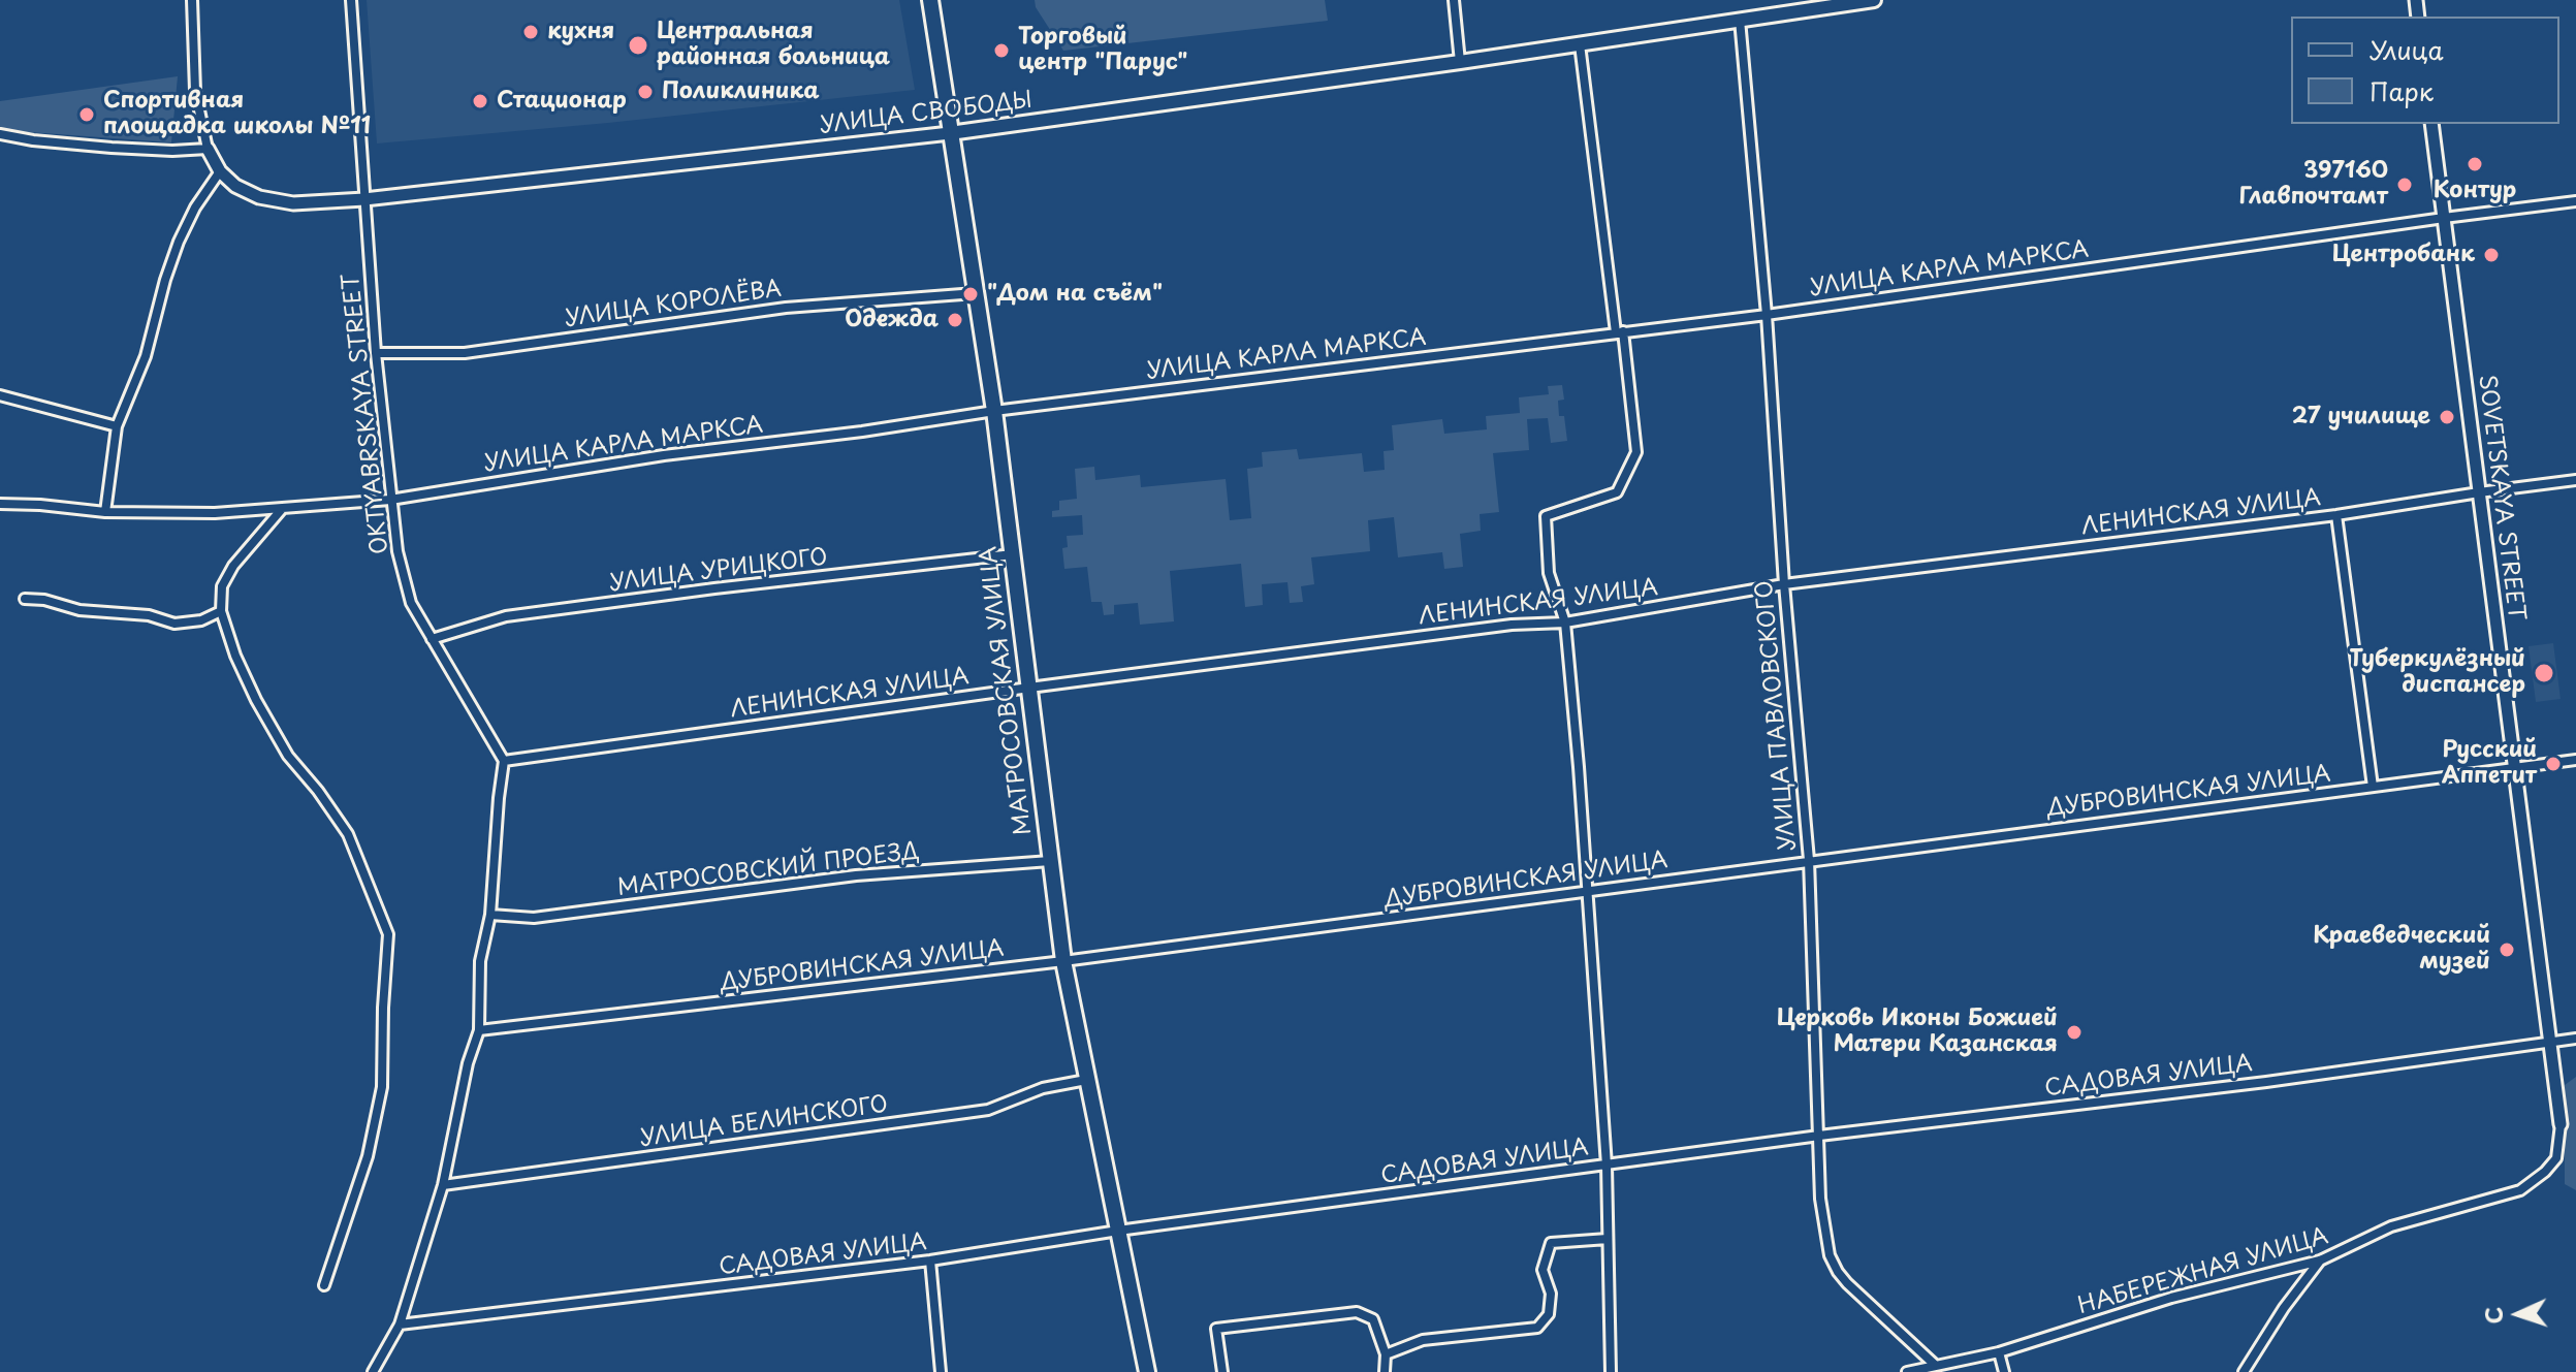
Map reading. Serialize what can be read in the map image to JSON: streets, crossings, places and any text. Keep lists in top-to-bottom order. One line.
{"streets":{"highway":["МАТРОСОВСКАЯ УЛИЦА"],"main road":["УЛИЦА СВОБОДЫ"],"street":["УЛИЦА КАРЛА МАРКСА","УЛИЦА КОРОЛЁВА","OKTYABRSKAYA STREET","SOVETSKAYA STREET","ЛЕНИНСКАЯ УЛИЦА","УЛИЦА УРИЦКОГО","УЛИЦА ПАВЛОВСКОГО","ДУБРОВИНСКАЯ УЛИЦА","МАТРОСОВСКИЙ ПРОЕЗД","САДОВАЯ УЛИЦА","УЛИЦА БЕЛИНСКОГО","НАБЕРЕЖНАЯ УЛИЦА"]},"crossings":[["УЛИЦА СВОБОДЫ","OKTYABRSKAYA STREET"],["УЛИЦА СВОБОДЫ","МАТРОСОВСКАЯ УЛИЦА"],["УЛИЦА СВОБОДЫ","УЛИЦА ПАВЛОВСКОГО"],["УЛИЦА КАРЛА МАРКСА","OKTYABRSKAYA STREET"],["УЛИЦА КАРЛА МАРКСА","SOVETSKAYA STREET"],["УЛИЦА КАРЛА МАРКСА","МАТРОСОВСКАЯ УЛИЦА"],["УЛИЦА КАРЛА МАРКСА","УЛИЦА ПАВЛОВСКОГО"],["УЛИЦА КОРОЛЁВА","OKTYABRSKAYA STREET"],["УЛИЦА КОРОЛЁВА","МАТРОСОВСКАЯ УЛИЦА"],["OKTYABRSKAYA STREET","ЛЕНИНСКАЯ УЛИЦА"],["OKTYABRSKAYA STREET","УЛИЦА УРИЦКОГО"],["SOVETSKAYA STREET","ЛЕНИНСКАЯ УЛИЦА"],["SOVETSKAYA STREET","ДУБРОВИНСКАЯ УЛИЦА"],["SOVETSKAYA STREET","САДОВАЯ УЛИЦА"],["SOVETSKAYA STREET","НАБЕРЕЖНАЯ УЛИЦА"],["ЛЕНИНСКАЯ УЛИЦА","МАТРОСОВСКАЯ УЛИЦА"],["ЛЕНИНСКАЯ УЛИЦА","УЛИЦА ПАВЛОВСКОГО"],["УЛИЦА УРИЦКОГО","МАТРОСОВСКАЯ УЛИЦА"],["МАТРОСОВСКАЯ УЛИЦА","ДУБРОВИНСКАЯ УЛИЦА"],["МАТРОСОВСКАЯ УЛИЦА","МАТРОСОВСКИЙ ПРОЕЗД"],["МАТРОСОВСКАЯ УЛИЦА","САДОВАЯ УЛИЦА"],["МАТРОСОВСКАЯ УЛИЦА","УЛИЦА БЕЛИНСКОГО"],["УЛИЦА ПАВЛОВСКОГО","ДУБРОВИНСКАЯ УЛИЦА"],["УЛИЦА ПАВЛОВСКОГО","САДОВАЯ УЛИЦА"],["УЛИЦА ПАВЛОВСКОГО","НАБЕРЕЖНАЯ УЛИЦА"]],"places":["кухня","Центральная районная больница","Торговый центр \"Парус\"","Поликлиника","Стационар","Спортивная площадка школы №11","Контур","397160 Главпочтамт","Центробанк","\"Дом на съём\"","Одежда","27 училище","Туберкулёзный диспансер","Русский Аппетит","Краеведческий музей","Церковь Иконы Божией Матери Казанская"],"legend":["Улица","Парк"],"north":"left"}
